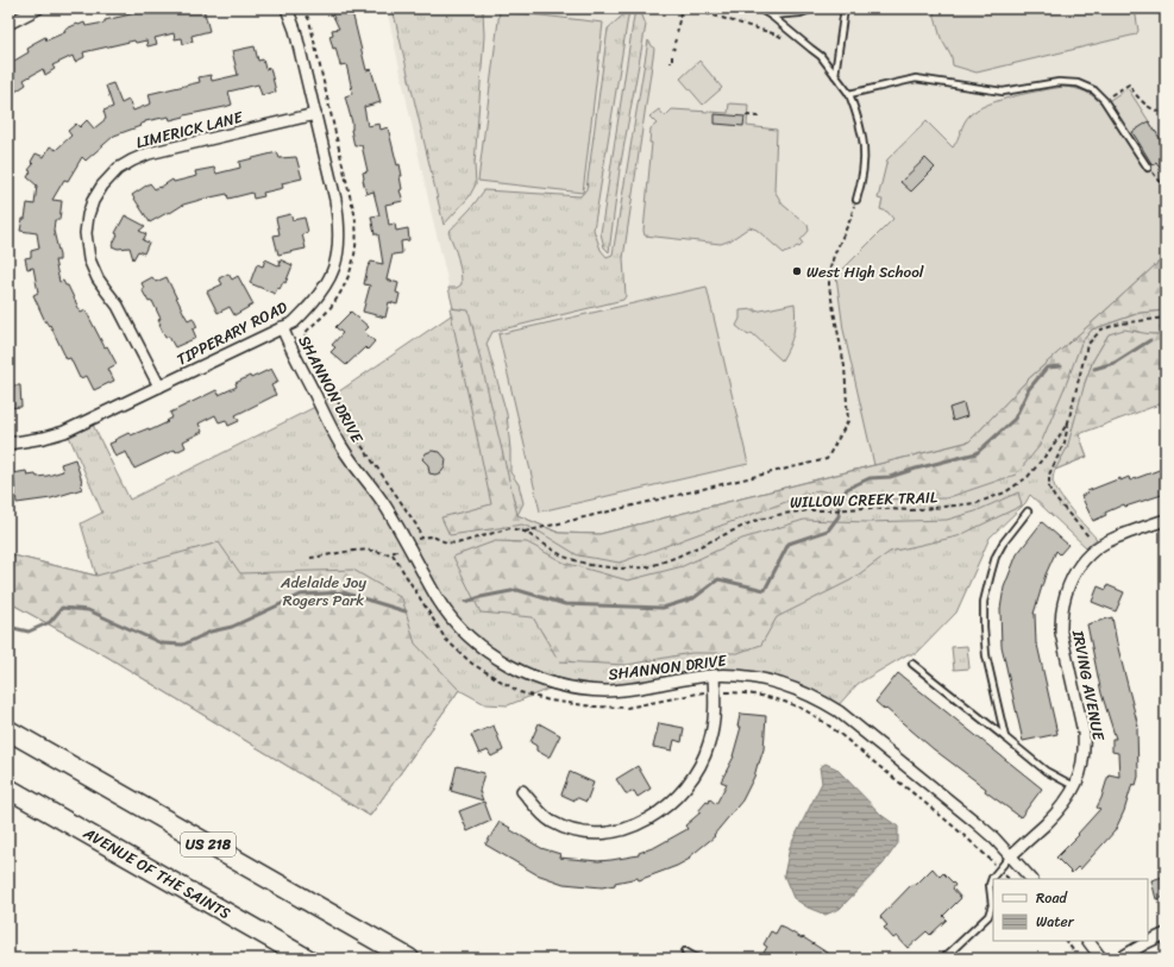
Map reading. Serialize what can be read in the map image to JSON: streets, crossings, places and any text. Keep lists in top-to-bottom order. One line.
{"streets":{"highway":["US 218","AVENUE OF THE SAINTS"],"street":["LIMERICK LANE","TIPPERARY ROAD","SHANNON DRIVE","IRVING AVENUE"],"path":["WILLOW CREEK TRAIL"]},"crossings":[["LIMERICK LANE","TIPPERARY ROAD"],["TIPPERARY ROAD","SHANNON DRIVE"],["SHANNON DRIVE","IRVING AVENUE"]],"parks":["Adelaide Joy Rogers Park"],"places":["West High School"],"legend":["Road","Water"]}
